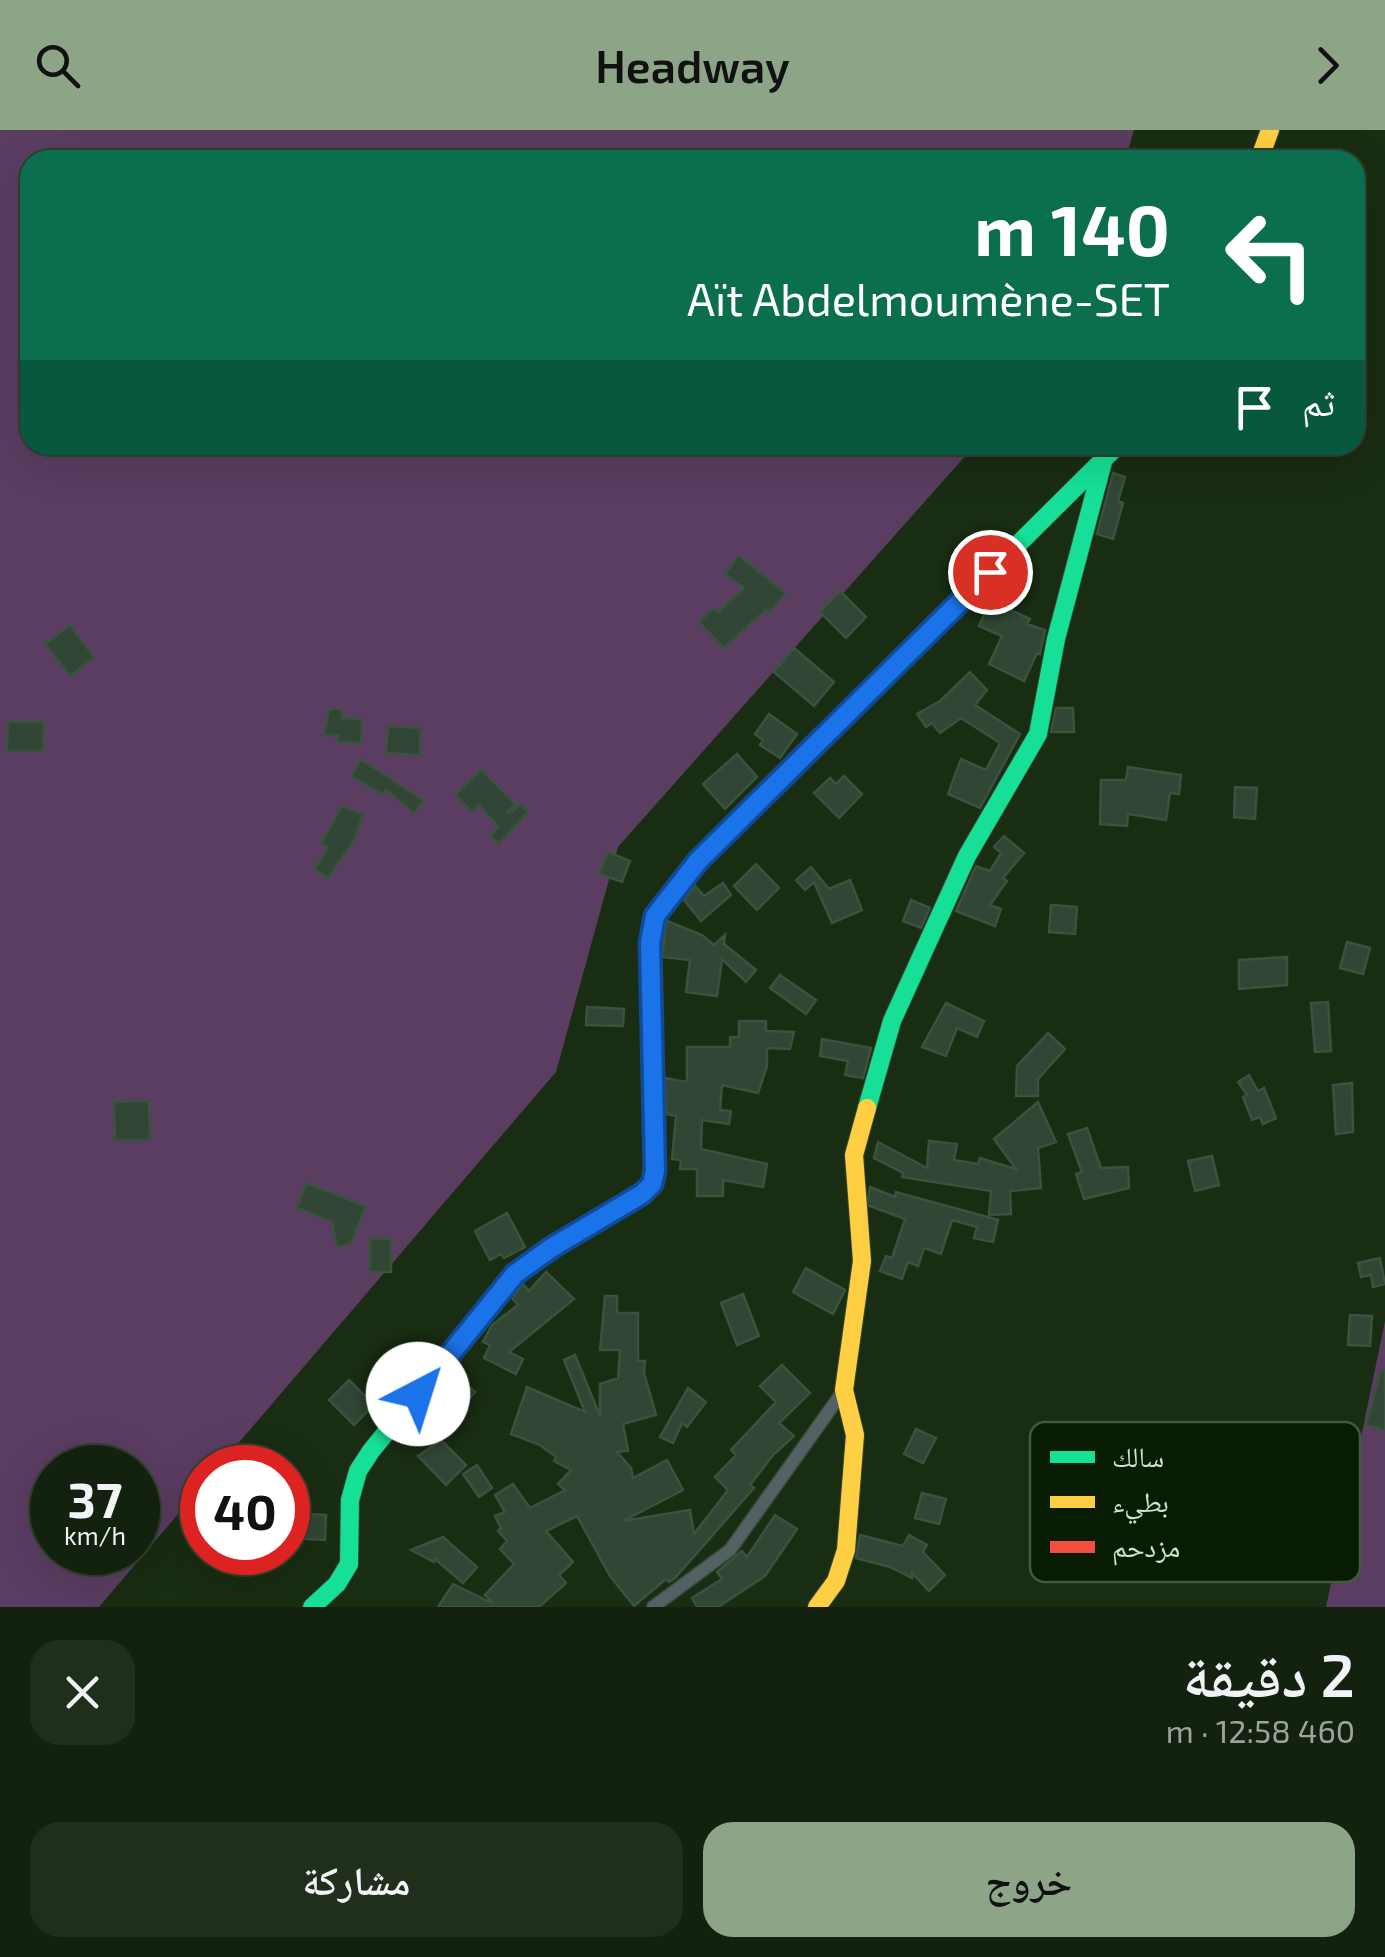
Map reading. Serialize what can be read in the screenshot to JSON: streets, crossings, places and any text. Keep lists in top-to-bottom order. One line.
{"legend":["سالك","بطيء","مزدحم"],"page":{"header":"Headway","turn":["140 m","Aït Abdelmoumène-SET"],"then":"ثم","speed":"37 km/h","limit":"40","heading":["2 دقيقة","460 m · 12:58"],"buttons":["خروج","مشاركة"]}}
